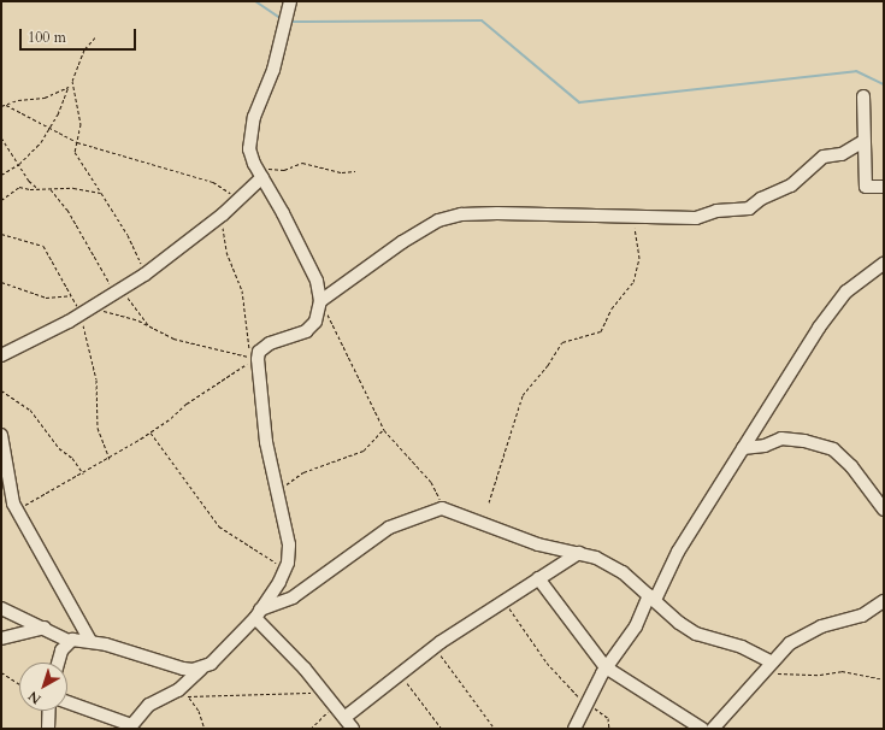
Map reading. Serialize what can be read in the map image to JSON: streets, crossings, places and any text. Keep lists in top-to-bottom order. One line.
{"scale_bar":"100 m","north":"bottom left"}
